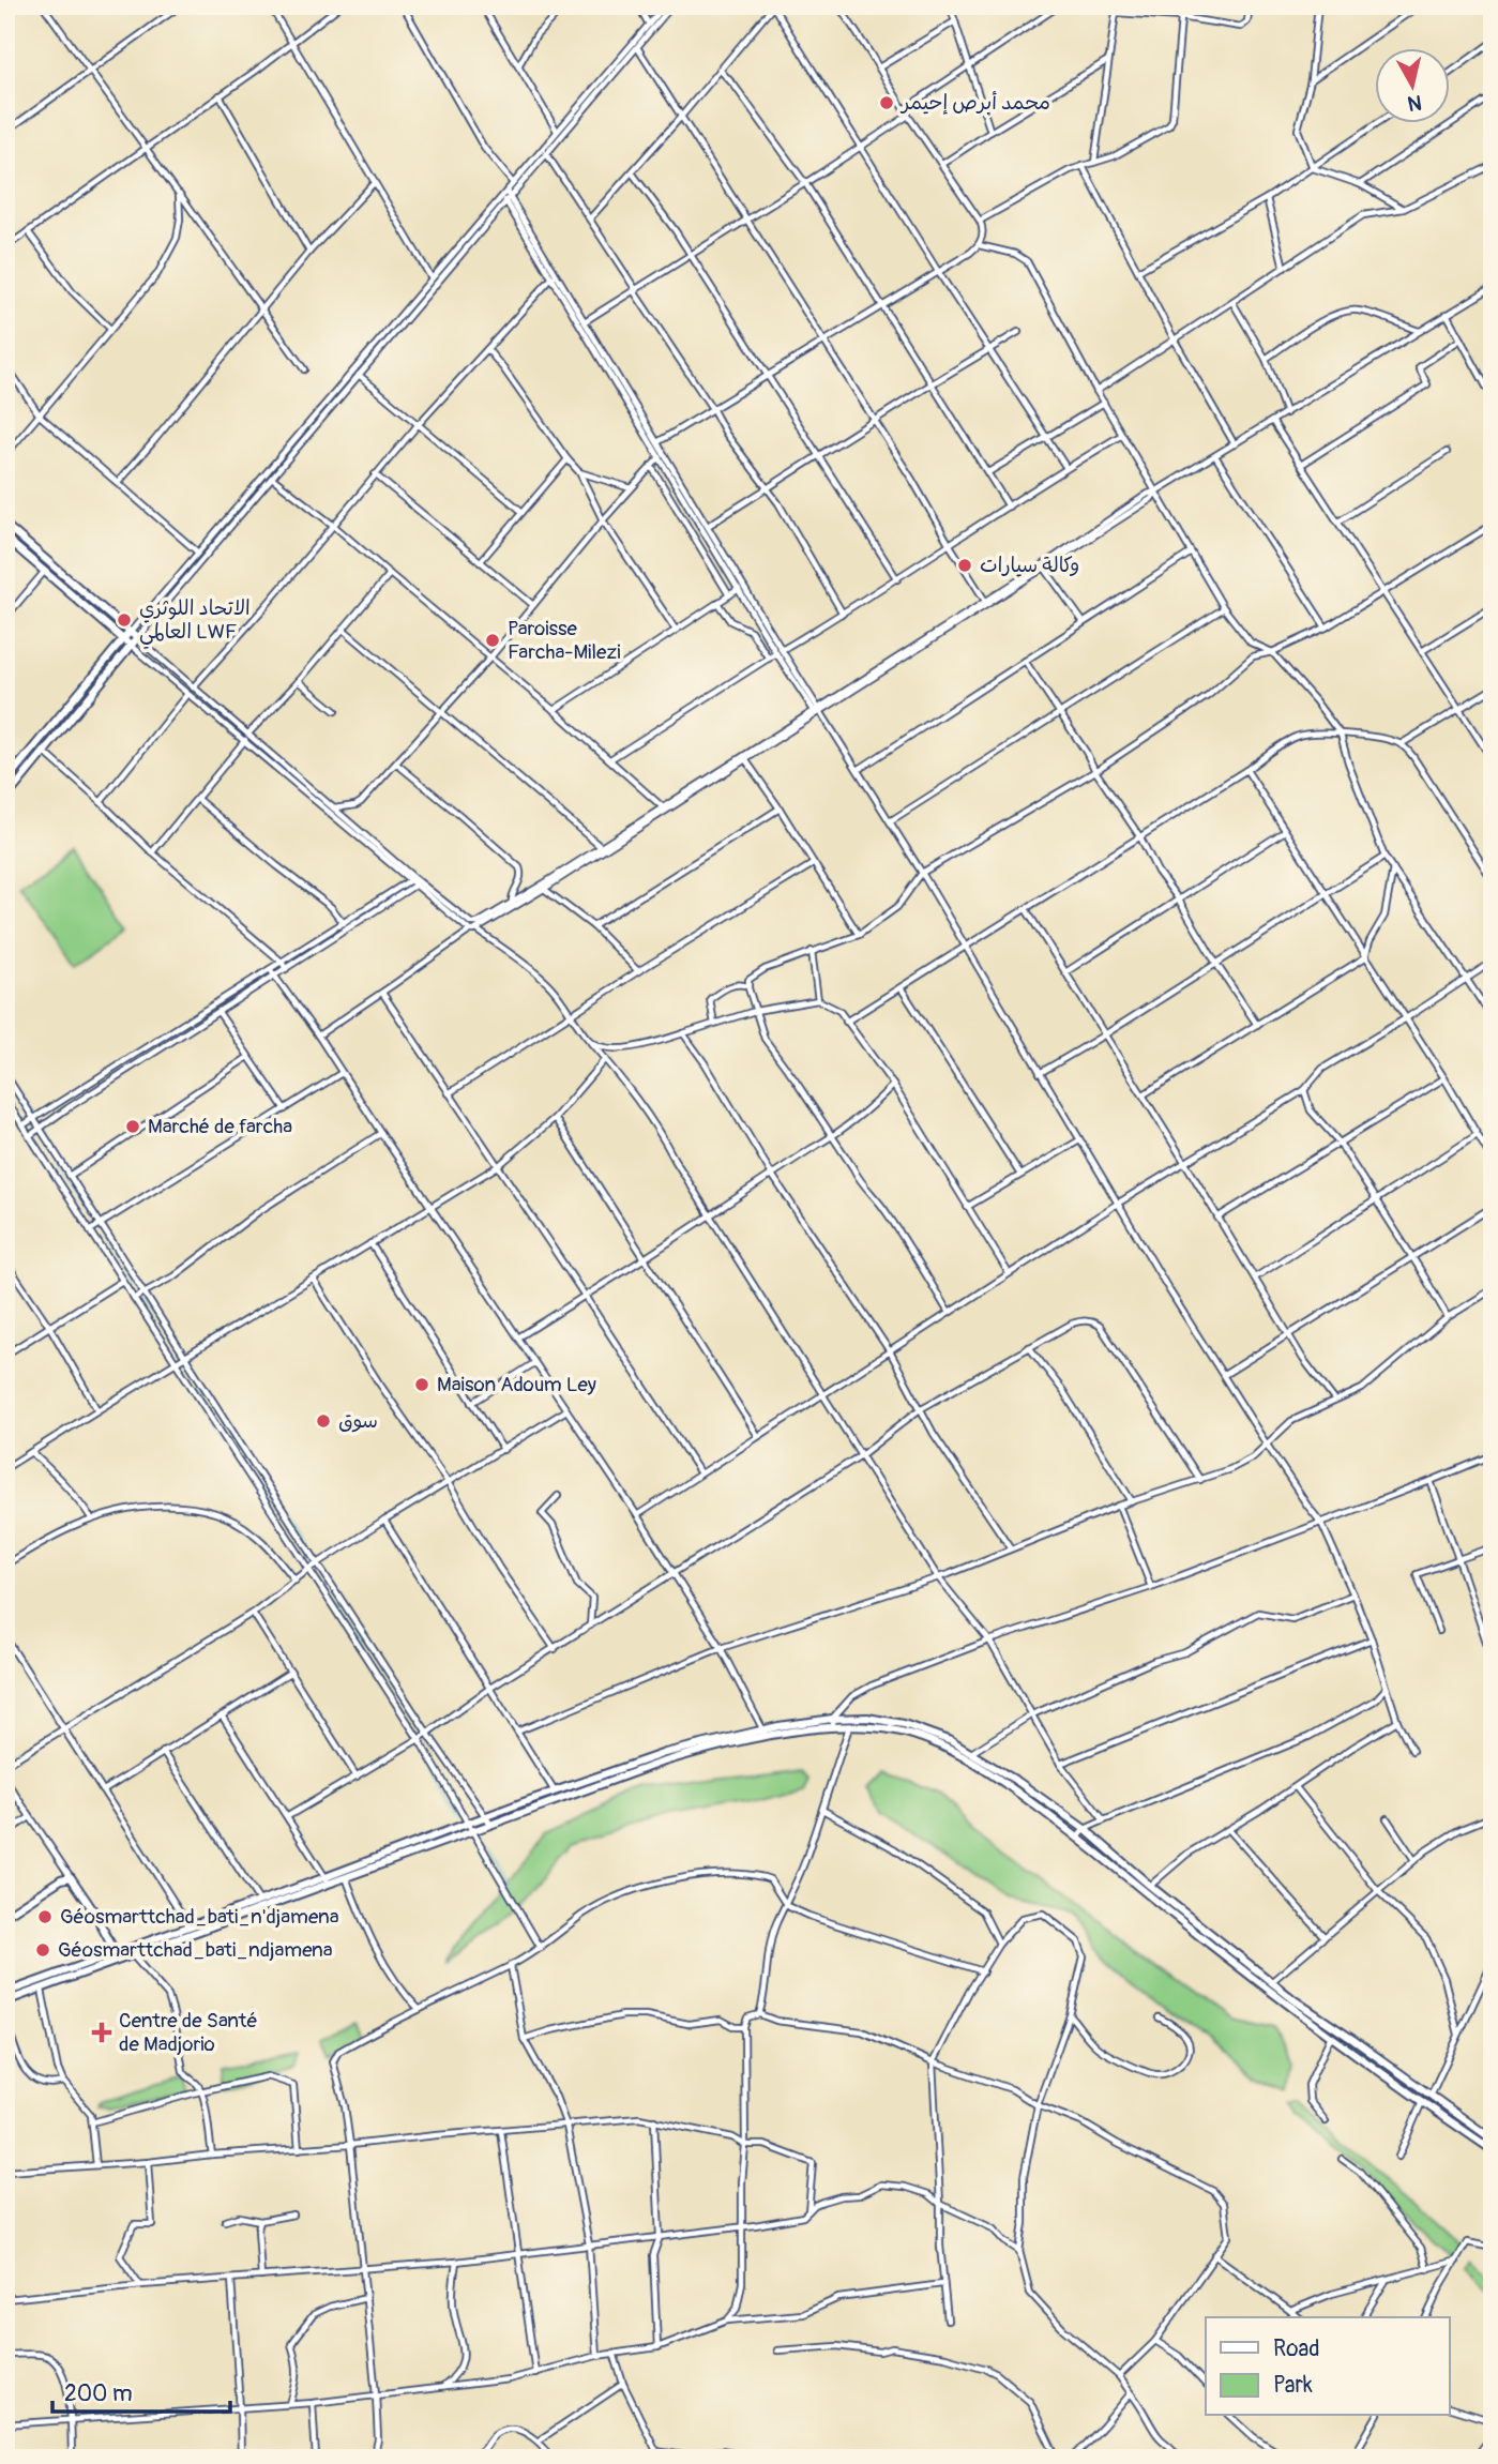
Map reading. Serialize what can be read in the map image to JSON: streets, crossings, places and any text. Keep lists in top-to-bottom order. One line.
{"places":{"other":["محمد أبرص إحيمر","وكالة سيارات","الاتحاد اللوثري العالمي LWF","Paroisse Farcha-Milezi","Marché de farcha","Maison Adoum Ley","سوق","Géosmarttchad_bati_n'djamena","Géosmarttchad_bati_ndjamena"],"health":["Centre de Santé de Madjorio"]},"legend":["Road","Park"],"scale_bar":"200 m","north":"bottom"}
